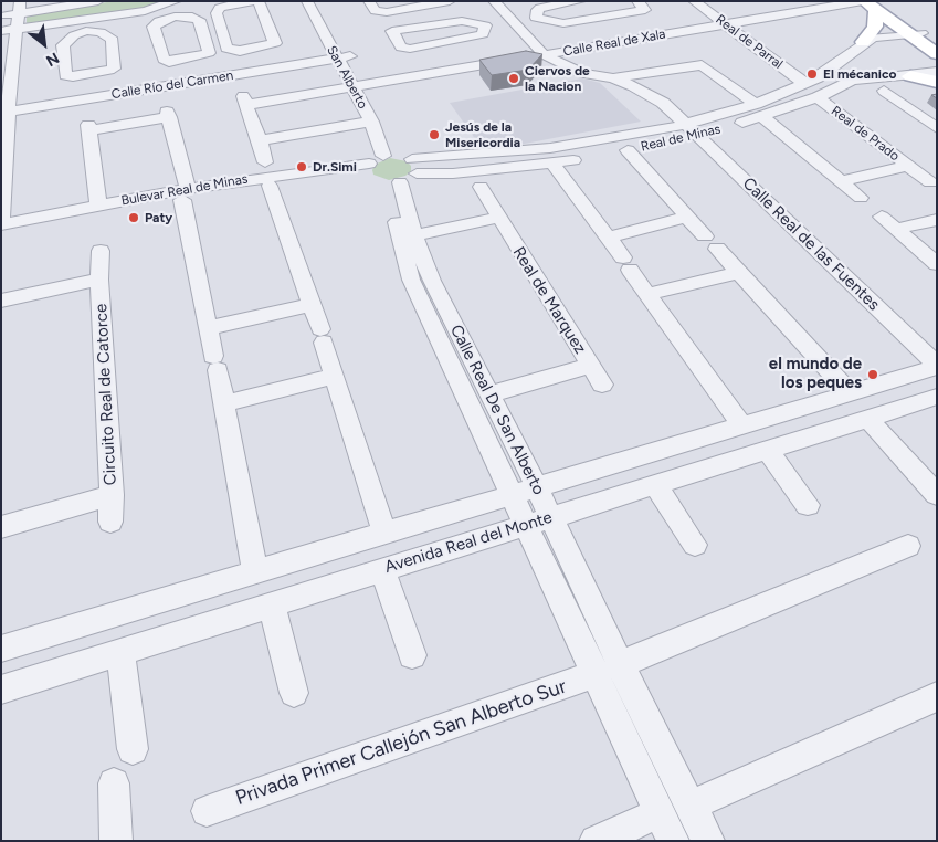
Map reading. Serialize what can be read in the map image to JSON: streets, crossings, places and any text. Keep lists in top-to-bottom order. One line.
{"streets":{"street":["Real de Parral","Calle Real de Xala","San Alberto","Calle Río del Carmen","Real de Prado","Real de Minas","Bulevar Real de Minas","Calle Real de las Fuentes","Real de Marquez","Circuito Real de Catorce","Calle Real De San Alberto","Avenida Real del Monte","Privada Primer Callejón San Alberto Sur"]},"crossings":[["Real de Parral","Calle Real de Xala"],["Real de Parral","Real de Minas"],["Calle Real de Xala","San Alberto"],["San Alberto","Calle Río del Carmen"],["San Alberto","Real de Minas"],["San Alberto","Bulevar Real de Minas"],["San Alberto","Calle Real De San Alberto"],["Real de Prado","Real de Minas"],["Real de Minas","Bulevar Real de Minas"],["Real de Minas","Calle Real de las Fuentes"],["Real de Minas","Calle Real De San Alberto"],["Bulevar Real de Minas","Calle Real De San Alberto"],["Calle Real de las Fuentes","Avenida Real del Monte"],["Real de Marquez","Calle Real De San Alberto"],["Calle Real De San Alberto","Avenida Real del Monte"],["Calle Real De San Alberto","Privada Primer Callejón San Alberto Sur"]],"places":["El mécanico","Ciervos de la Nacion","Jesús de la Misericordia","Dr.Simi","Paty","el mundo de los peques"],"north":"bottom right"}
